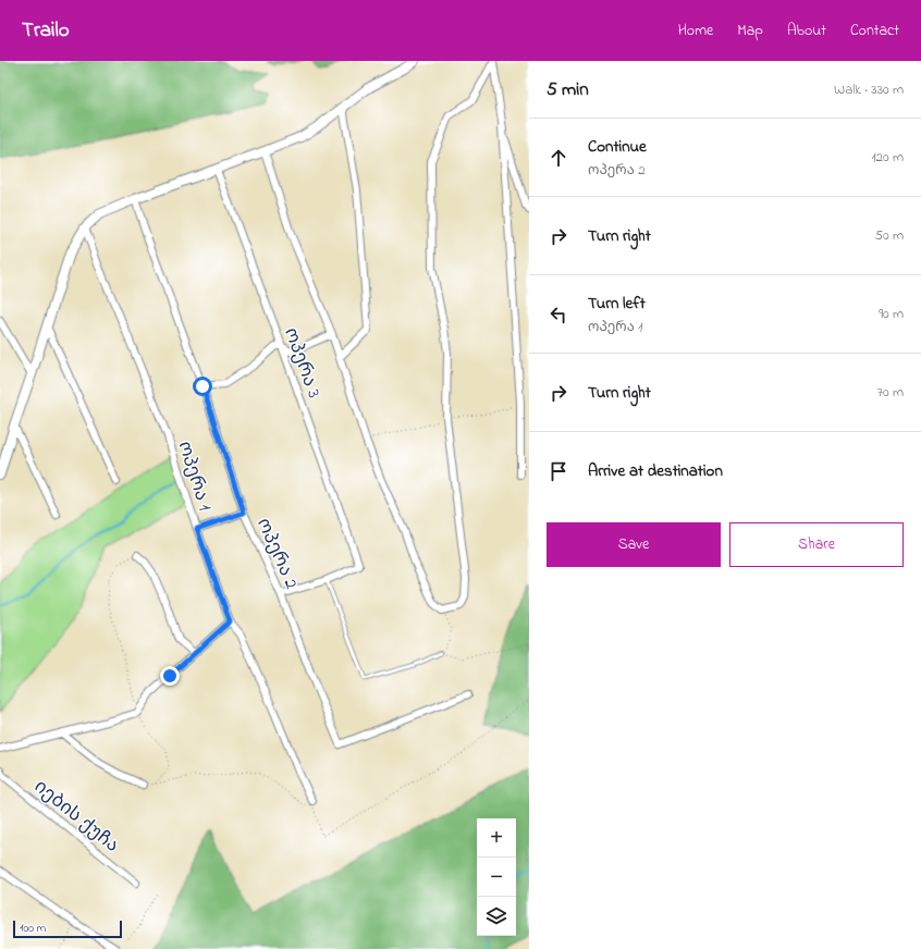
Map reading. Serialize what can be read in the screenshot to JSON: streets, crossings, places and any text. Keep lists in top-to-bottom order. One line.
{"streets":{"street":["ოპერა 3","ოპერა 1","ოპერა 2","იების ქუჩა"]},"scale_bar":"100 m","page":{"header":"Trailo","nav":["Home","Map","About","Contact"],"heading":["5 min","Walk · 330 m"],"list":[["Continue","ოპერა 2","120 m"],["Turn right","50 m"],["Turn left","ოპერა 1","90 m"],["Turn right","70 m"],"Arrive at destination"],"buttons":["Save","Share"],"map_buttons":["+","−"],"scale":"100 m"}}
